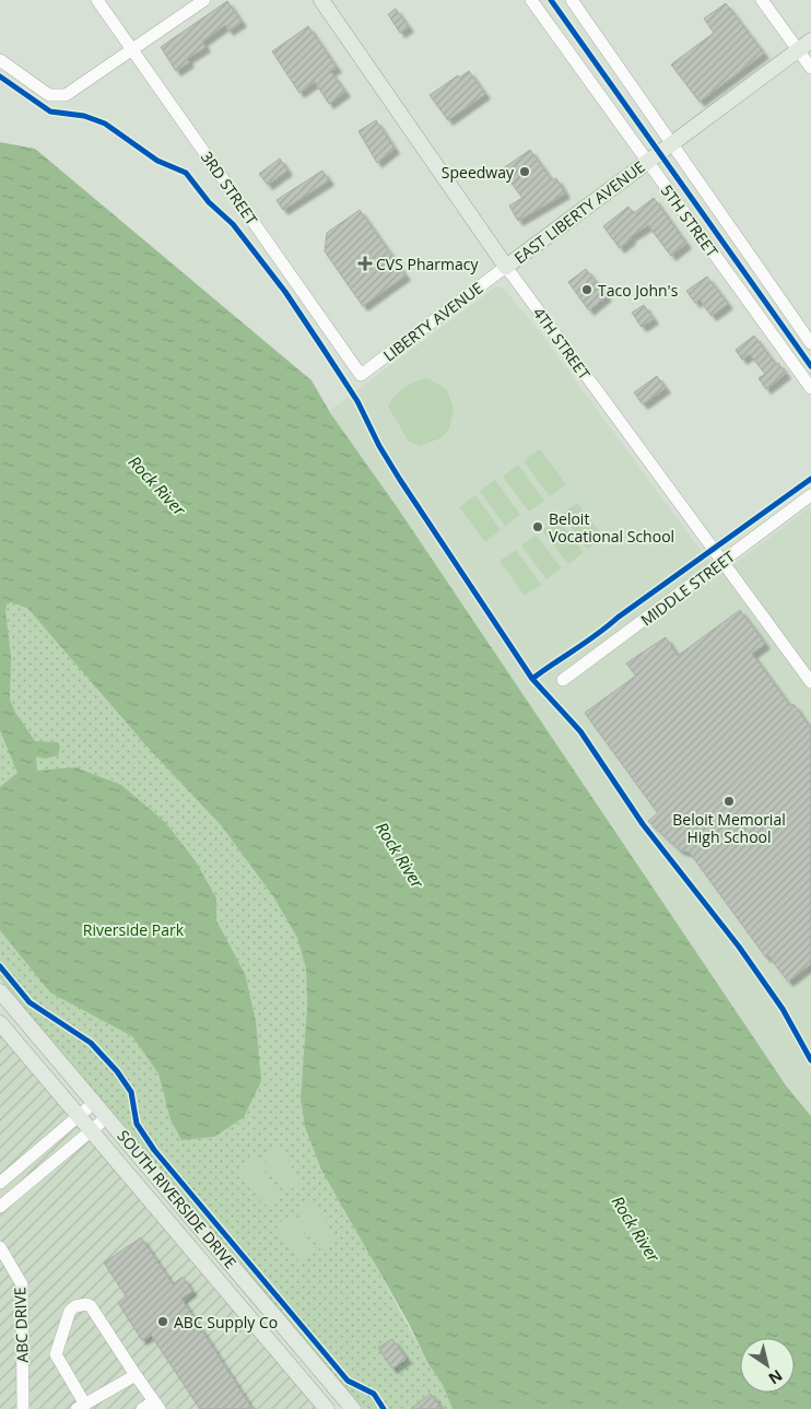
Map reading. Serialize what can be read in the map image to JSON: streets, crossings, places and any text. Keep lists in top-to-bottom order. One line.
{"streets":{"main road":["EAST LIBERTY AVENUE","4TH STREET","SOUTH RIVERSIDE DRIVE"],"street":["3RD STREET","5TH STREET","LIBERTY AVENUE","MIDDLE STREET","ABC DRIVE"]},"crossings":[["3RD STREET","LIBERTY AVENUE"],["EAST LIBERTY AVENUE","5TH STREET"],["EAST LIBERTY AVENUE","LIBERTY AVENUE"],["EAST LIBERTY AVENUE","4TH STREET"],["LIBERTY AVENUE","4TH STREET"],["4TH STREET","MIDDLE STREET"]],"water":["Rock River"],"parks":["Riverside Park"],"places":{"other":["Speedway","Taco John's","Beloit Vocational School","Beloit Memorial High School","ABC Supply Co"],"health":["CVS Pharmacy"]},"north":"bottom right"}
